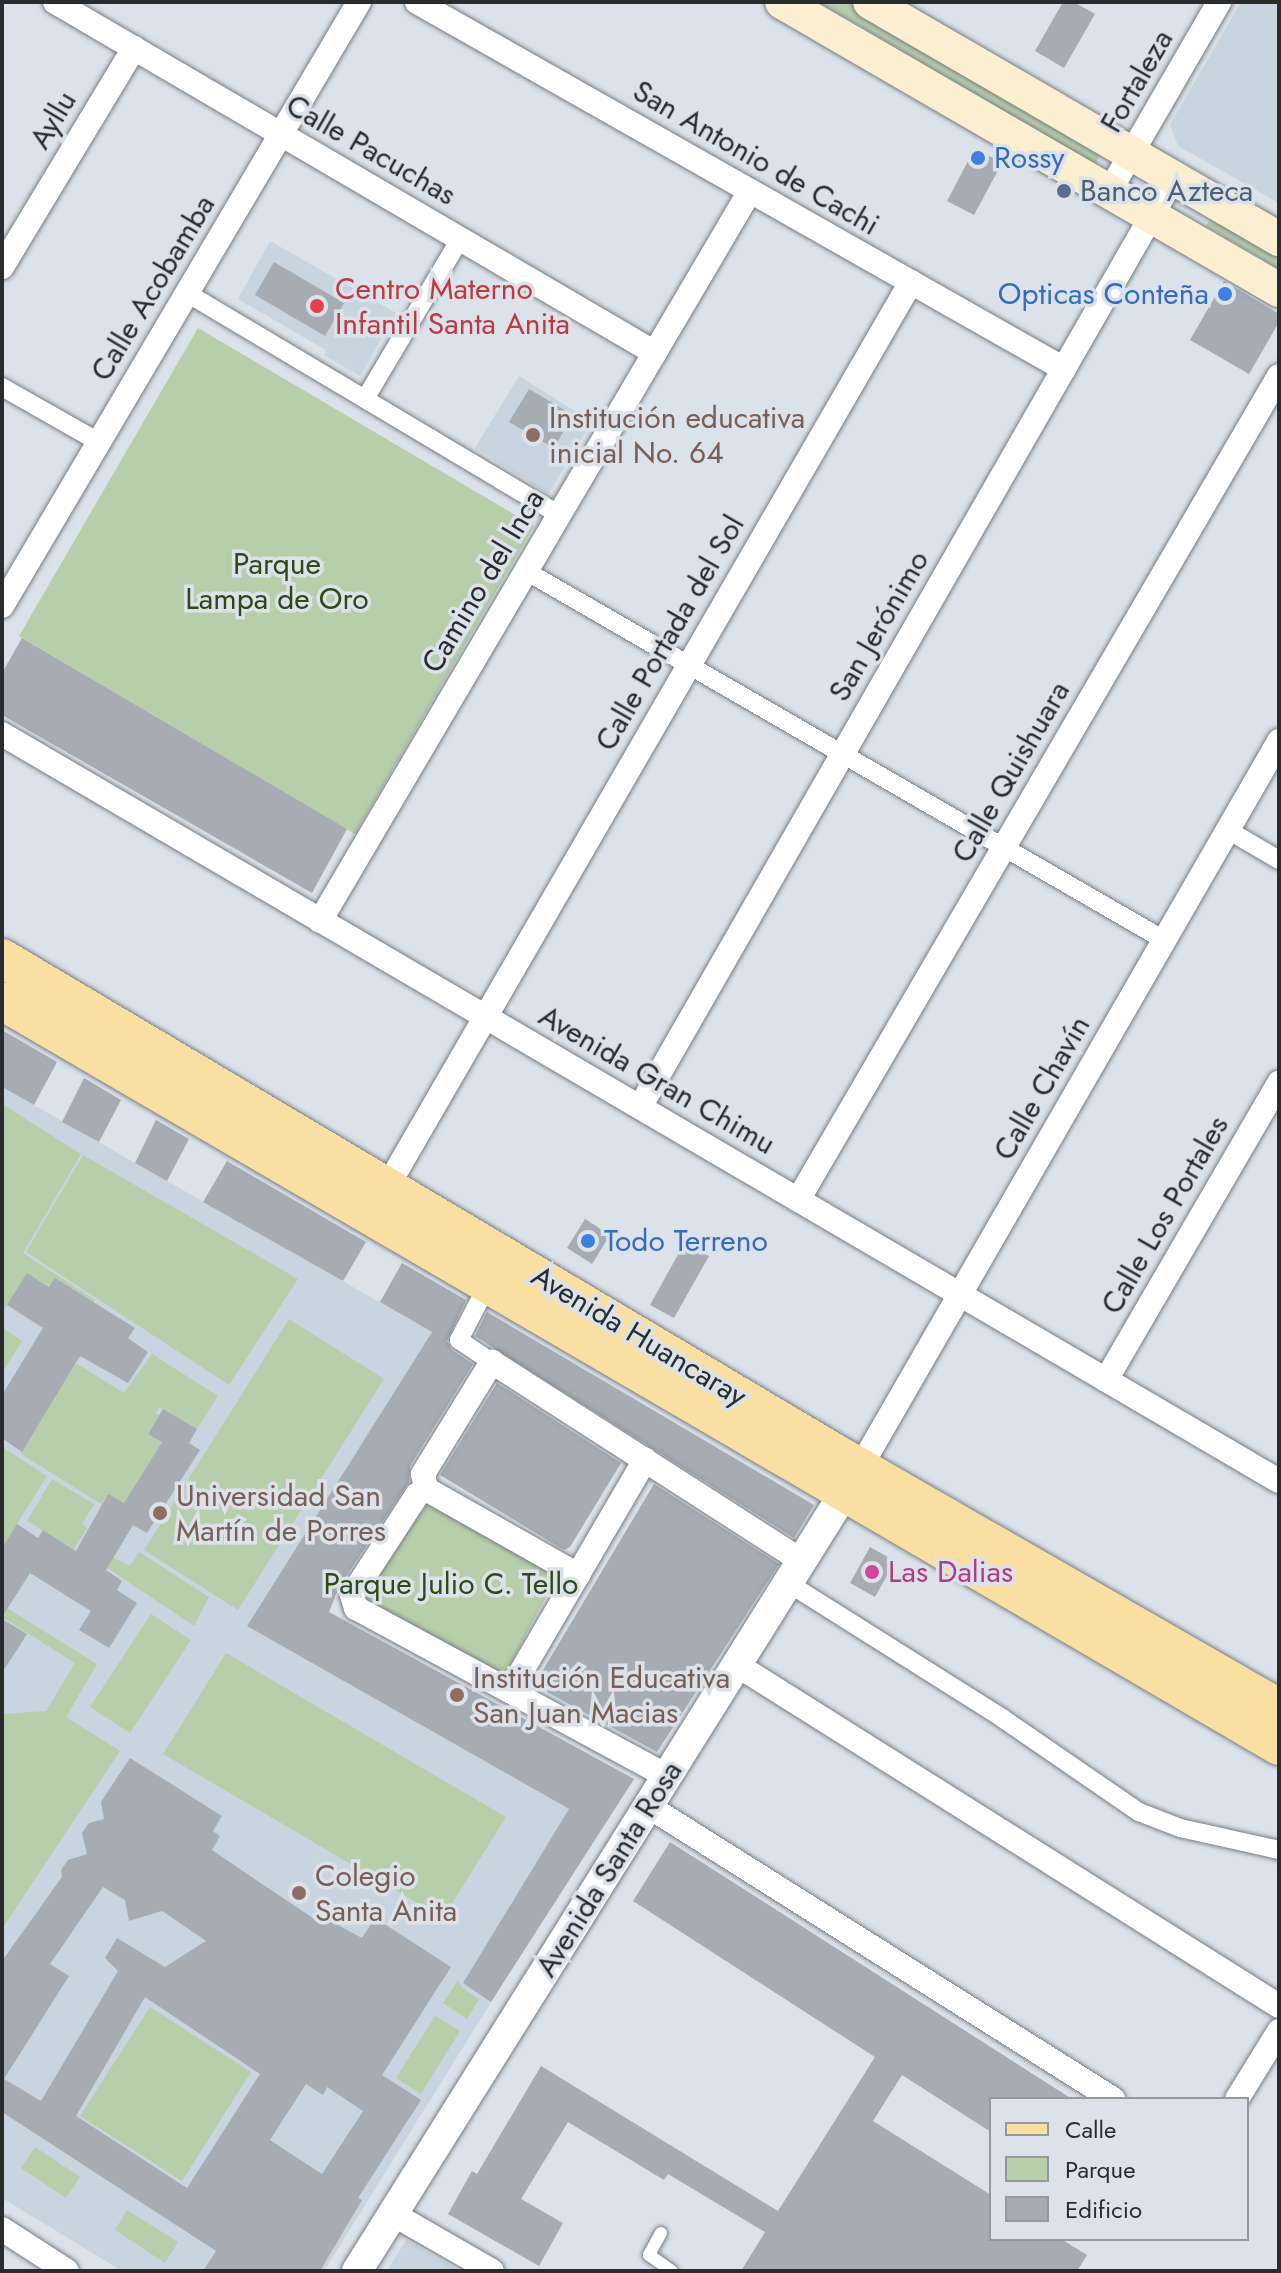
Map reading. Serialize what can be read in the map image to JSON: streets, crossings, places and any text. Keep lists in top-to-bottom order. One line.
{"streets":{"main road":["Avenida Huancaray"],"street":["Fortaleza","Ayllu","Calle Pacuchas","San Antonio de Cachi","Calle Acobamba","Camino del Inca","San Jerónimo","Calle Portada del Sol","Calle Quishuara","Avenida Gran Chimu","Calle Chavín","Calle Los Portales","Avenida Santa Rosa"]},"crossings":[["Ayllu","Calle Pacuchas"],["Calle Pacuchas","Calle Acobamba"],["Calle Pacuchas","Camino del Inca"],["San Antonio de Cachi","Camino del Inca"],["San Antonio de Cachi","San Jerónimo"],["San Antonio de Cachi","Calle Portada del Sol"],["Camino del Inca","Avenida Gran Chimu"],["San Jerónimo","Avenida Gran Chimu"],["Calle Portada del Sol","Avenida Gran Chimu"],["Calle Portada del Sol","Avenida Huancaray"],["Calle Quishuara","Avenida Gran Chimu"],["Avenida Gran Chimu","Calle Chavín"],["Avenida Gran Chimu","Calle Los Portales"],["Calle Chavín","Avenida Huancaray"],["Calle Chavín","Avenida Santa Rosa"],["Avenida Huancaray","Avenida Santa Rosa"]],"parks":["Parque Lampa de Oro","Parque Julio C. Tello"],"places":["Rossy","Banco Azteca","Opticas Conteña","Centro Materno Infantil Santa Anita","Institución educativa inicial No. 64","Todo Terreno","Universidad San Martín de Porres","Las Dalias","Institución Educativa San Juan Macias","Colegio Santa Anita"],"legend":["Calle","Parque","Edificio"]}
